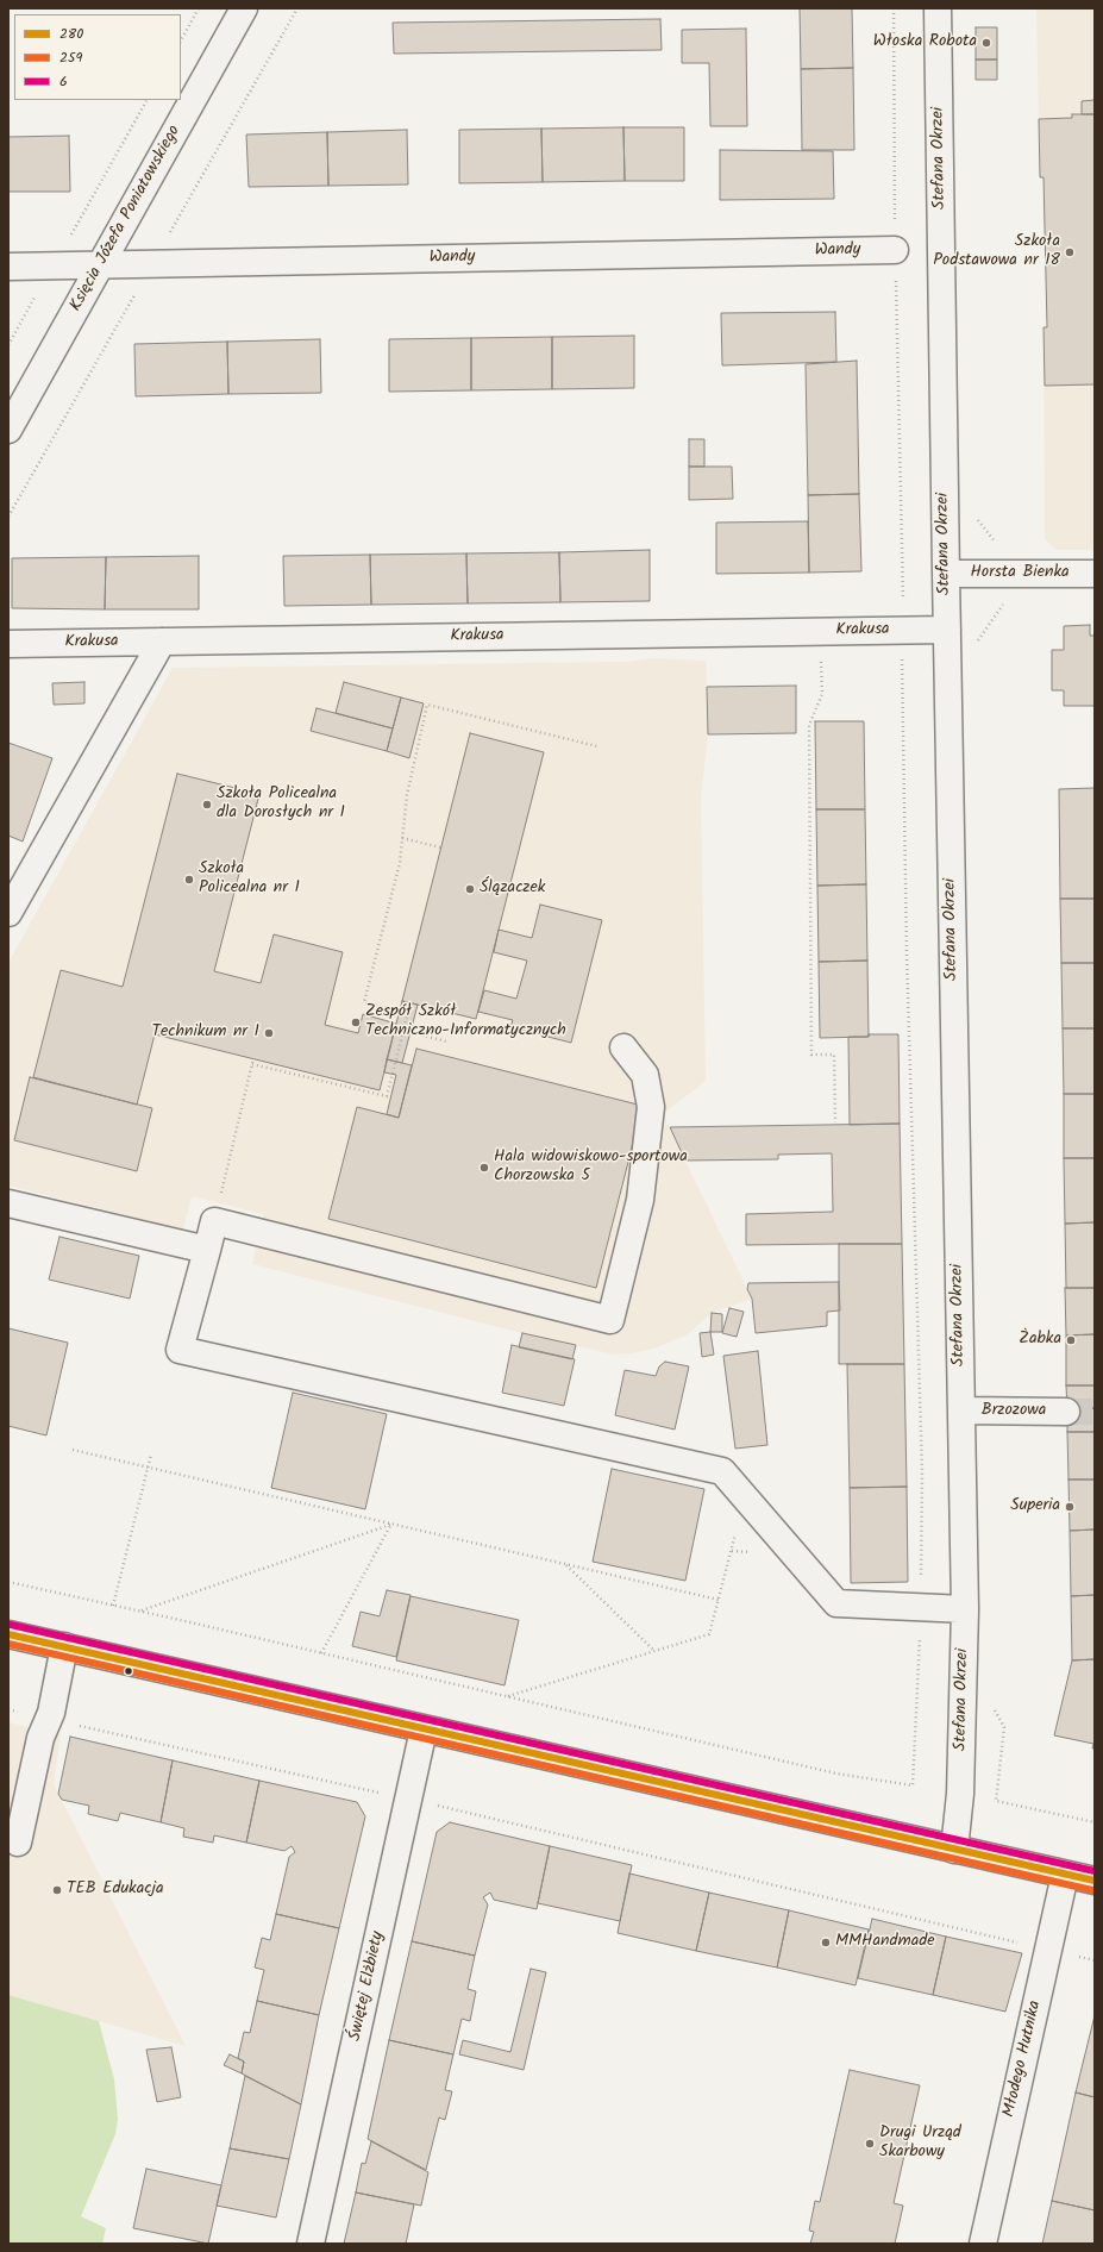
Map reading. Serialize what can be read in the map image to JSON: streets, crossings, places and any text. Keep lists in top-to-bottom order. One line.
{"streets":{"street":["Stefana Okrzei","Księcia Józefa Poniatowskiego","Wandy","Horsta Bienka","Krakusa","Brzozowa","Świętej Elżbiety","Młodego Hutnika"]},"crossings":[["Stefana Okrzei","Horsta Bienka"],["Stefana Okrzei","Krakusa"],["Stefana Okrzei","Brzozowa"],["Księcia Józefa Poniatowskiego","Wandy"]],"places":["Włoska Robota","Szkoła Podstawowa nr 18","Szkoła Policealna dla Dorosłych nr 1","Szkoła Policealna nr 1","Ślązaczek","Zespół Szkół Techniczno-Informatycznych","Technikum nr 1","Hala widowiskowo-sportowa Chorzowska 5","Żabka","Superia","TEB Edukacja","MMHandmade","Drugi Urząd Skarbowy"],"lines":["transit line 6","transit line 280","transit line 259"],"legend":["280","259","6"]}
